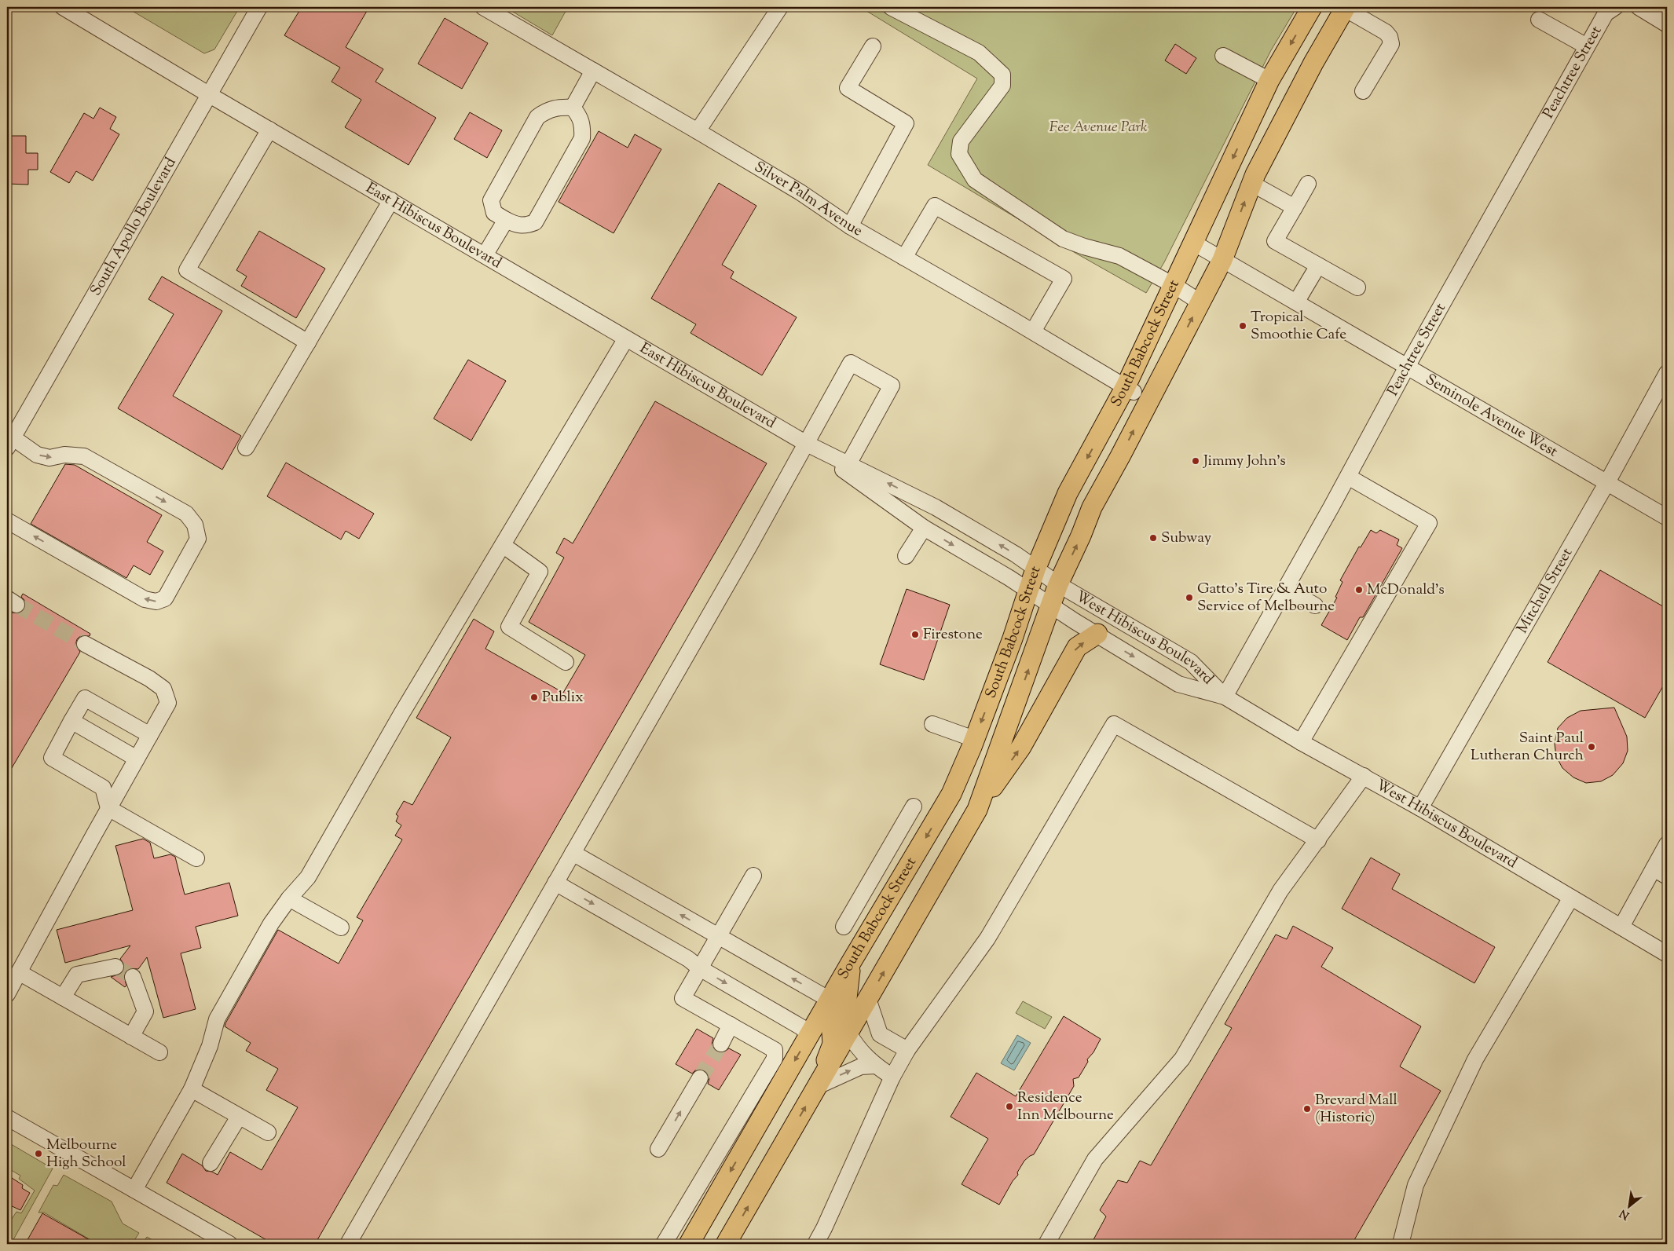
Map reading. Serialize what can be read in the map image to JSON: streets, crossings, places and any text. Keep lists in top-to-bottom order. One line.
{"streets":{"main road":["South Babcock Street"],"street":["Peachtree Street","Silver Palm Avenue","East Hibiscus Boulevard","South Apollo Boulevard","Seminole Avenue West","Mitchell Street","West Hibiscus Boulevard"]},"crossings":[["Peachtree Street","Seminole Avenue West"],["Peachtree Street","West Hibiscus Boulevard"],["Silver Palm Avenue","South Babcock Street"],["East Hibiscus Boulevard","South Apollo Boulevard"],["East Hibiscus Boulevard","South Babcock Street"],["East Hibiscus Boulevard","West Hibiscus Boulevard"],["South Babcock Street","Seminole Avenue West"],["South Babcock Street","West Hibiscus Boulevard"],["Seminole Avenue West","Mitchell Street"],["Mitchell Street","West Hibiscus Boulevard"]],"parks":["Fee Avenue Park"],"places":["Tropical Smoothie Cafe","Jimmy John's","Subway","McDonald's","Gatto's Tire & Auto Service of Melbourne","Firestone","Publix","Saint Paul Lutheran Church","Residence Inn Melbourne","Brevard Mall (Historic)","Melbourne High School"],"north":"bottom left"}
